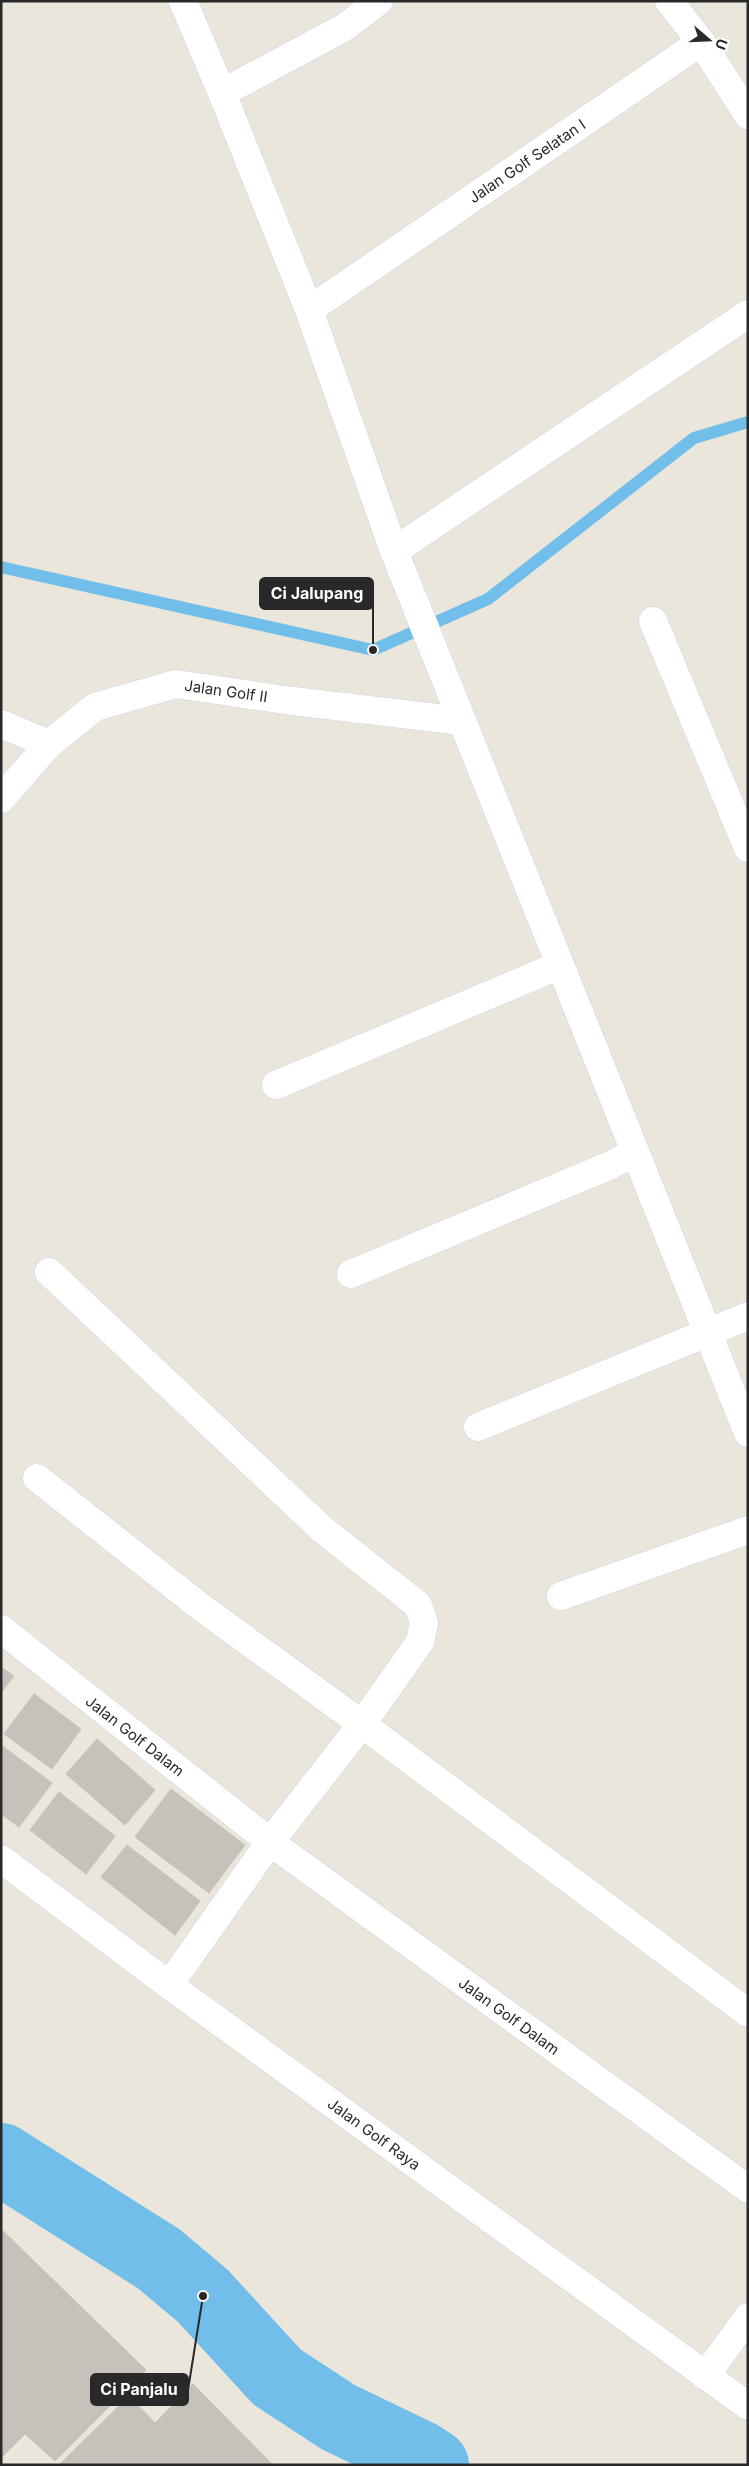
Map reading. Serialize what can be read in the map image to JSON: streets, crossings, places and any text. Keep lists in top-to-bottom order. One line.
{"streets":{"street":["Jalan Golf Selatan I","Jalan Golf II","Jalan Golf Dalam","Jalan Golf Raya"]},"places":["Ci Jalupang","Ci Panjalu"],"north":"right"}
